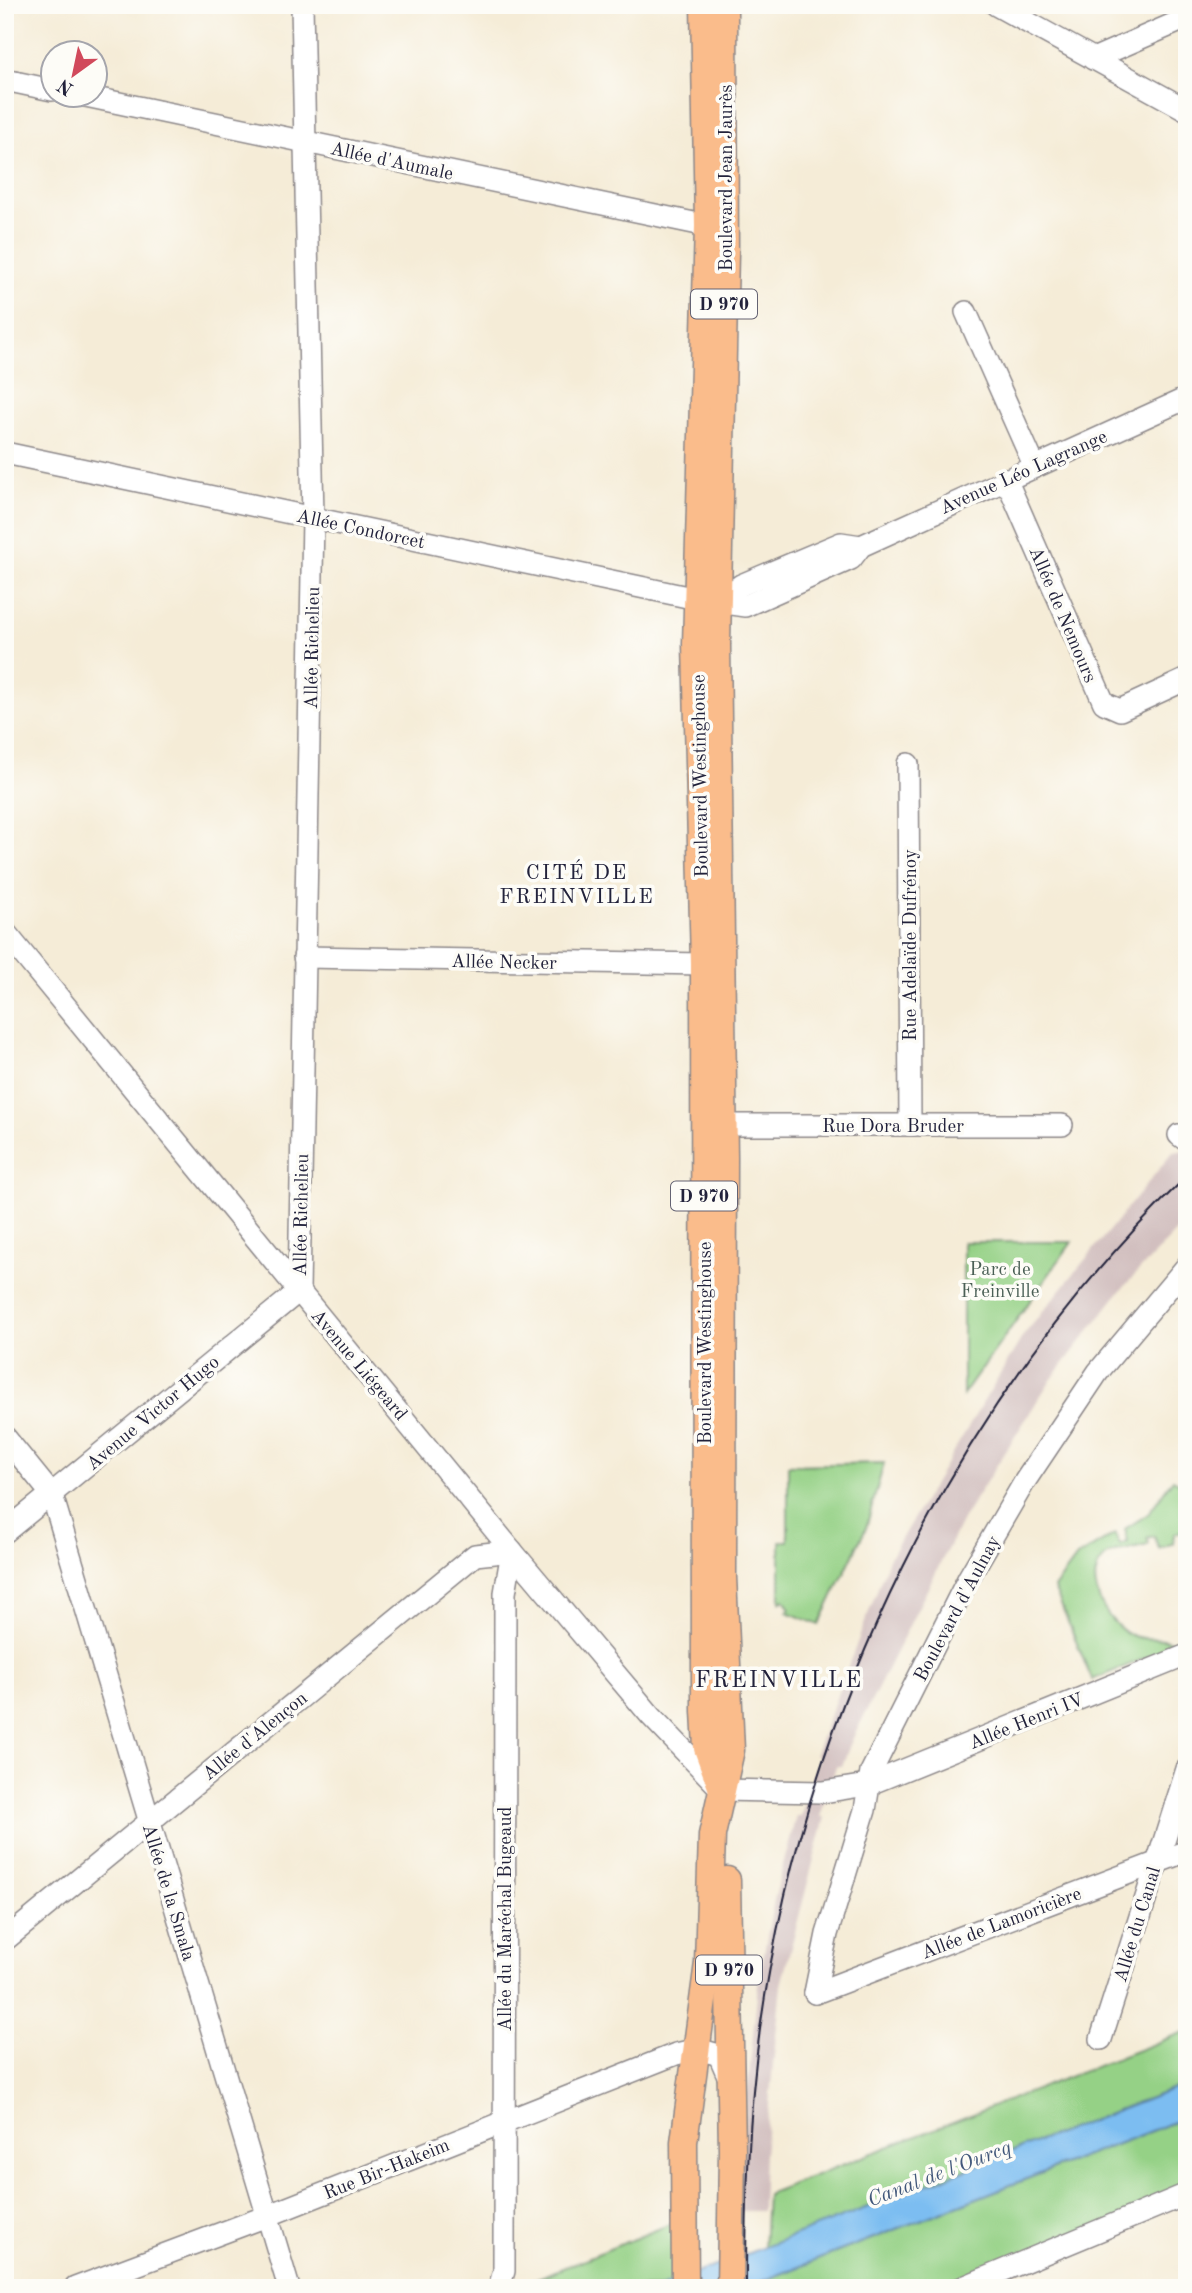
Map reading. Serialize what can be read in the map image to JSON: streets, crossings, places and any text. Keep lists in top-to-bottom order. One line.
{"streets":{"main road":["Boulevard Jean Jaurès","D 970","Boulevard Westinghouse"],"street":["Allée d'Aumale","Avenue Léo Lagrange","Allée Condorcet","Allée de Nemours","Allée Richelieu","Rue Adelaïde Dufrénoy","Allée Necker","Rue Dora Bruder","Avenue Liégeard","Avenue Victor Hugo","Boulevard d'Aulnay","Allée Henri IV","Allée d'Alençon","Allée de la Smala","Allée du Maréchal Bugeaud","Allée de Lamoricière","Allée du Canal","Rue Bir-Hakeim"]},"crossings":[["Allée d'Aumale","Boulevard Jean Jaurès"],["Allée d'Aumale","Allée Richelieu"],["Boulevard Jean Jaurès","Avenue Léo Lagrange"],["Boulevard Jean Jaurès","Allée Condorcet"],["Boulevard Jean Jaurès","Boulevard Westinghouse"],["Avenue Léo Lagrange","Allée Condorcet"],["Avenue Léo Lagrange","Allée de Nemours"],["Avenue Léo Lagrange","Boulevard Westinghouse"],["Allée Condorcet","Allée Richelieu"],["Allée Condorcet","Boulevard Westinghouse"],["Allée Richelieu","Allée Necker"],["Allée Richelieu","Avenue Liégeard"],["Allée Richelieu","Avenue Victor Hugo"],["Boulevard Westinghouse","Allée Necker"],["Boulevard Westinghouse","Rue Dora Bruder"],["Boulevard Westinghouse","Avenue Liégeard"],["Boulevard Westinghouse","Allée Henri IV"],["Boulevard Westinghouse","Rue Bir-Hakeim"],["Rue Adelaïde Dufrénoy","Rue Dora Bruder"],["Avenue Liégeard","Avenue Victor Hugo"],["Avenue Liégeard","Allée Henri IV"],["Avenue Liégeard","Allée d'Alençon"],["Avenue Liégeard","Allée du Maréchal Bugeaud"],["Avenue Victor Hugo","Allée de la Smala"],["Boulevard d'Aulnay","Allée Henri IV"],["Boulevard d'Aulnay","Allée de Lamoricière"],["Allée d'Alençon","Allée de la Smala"],["Allée d'Alençon","Allée du Maréchal Bugeaud"],["Allée de la Smala","Rue Bir-Hakeim"],["Allée du Maréchal Bugeaud","Rue Bir-Hakeim"],["Allée de Lamoricière","Allée du Canal"]],"districts":["CITÉ DE FREINVILLE","FREINVILLE"],"water":["Canal de l'Ourcq"],"parks":["Parc de Freinville"],"north":"bottom left"}
